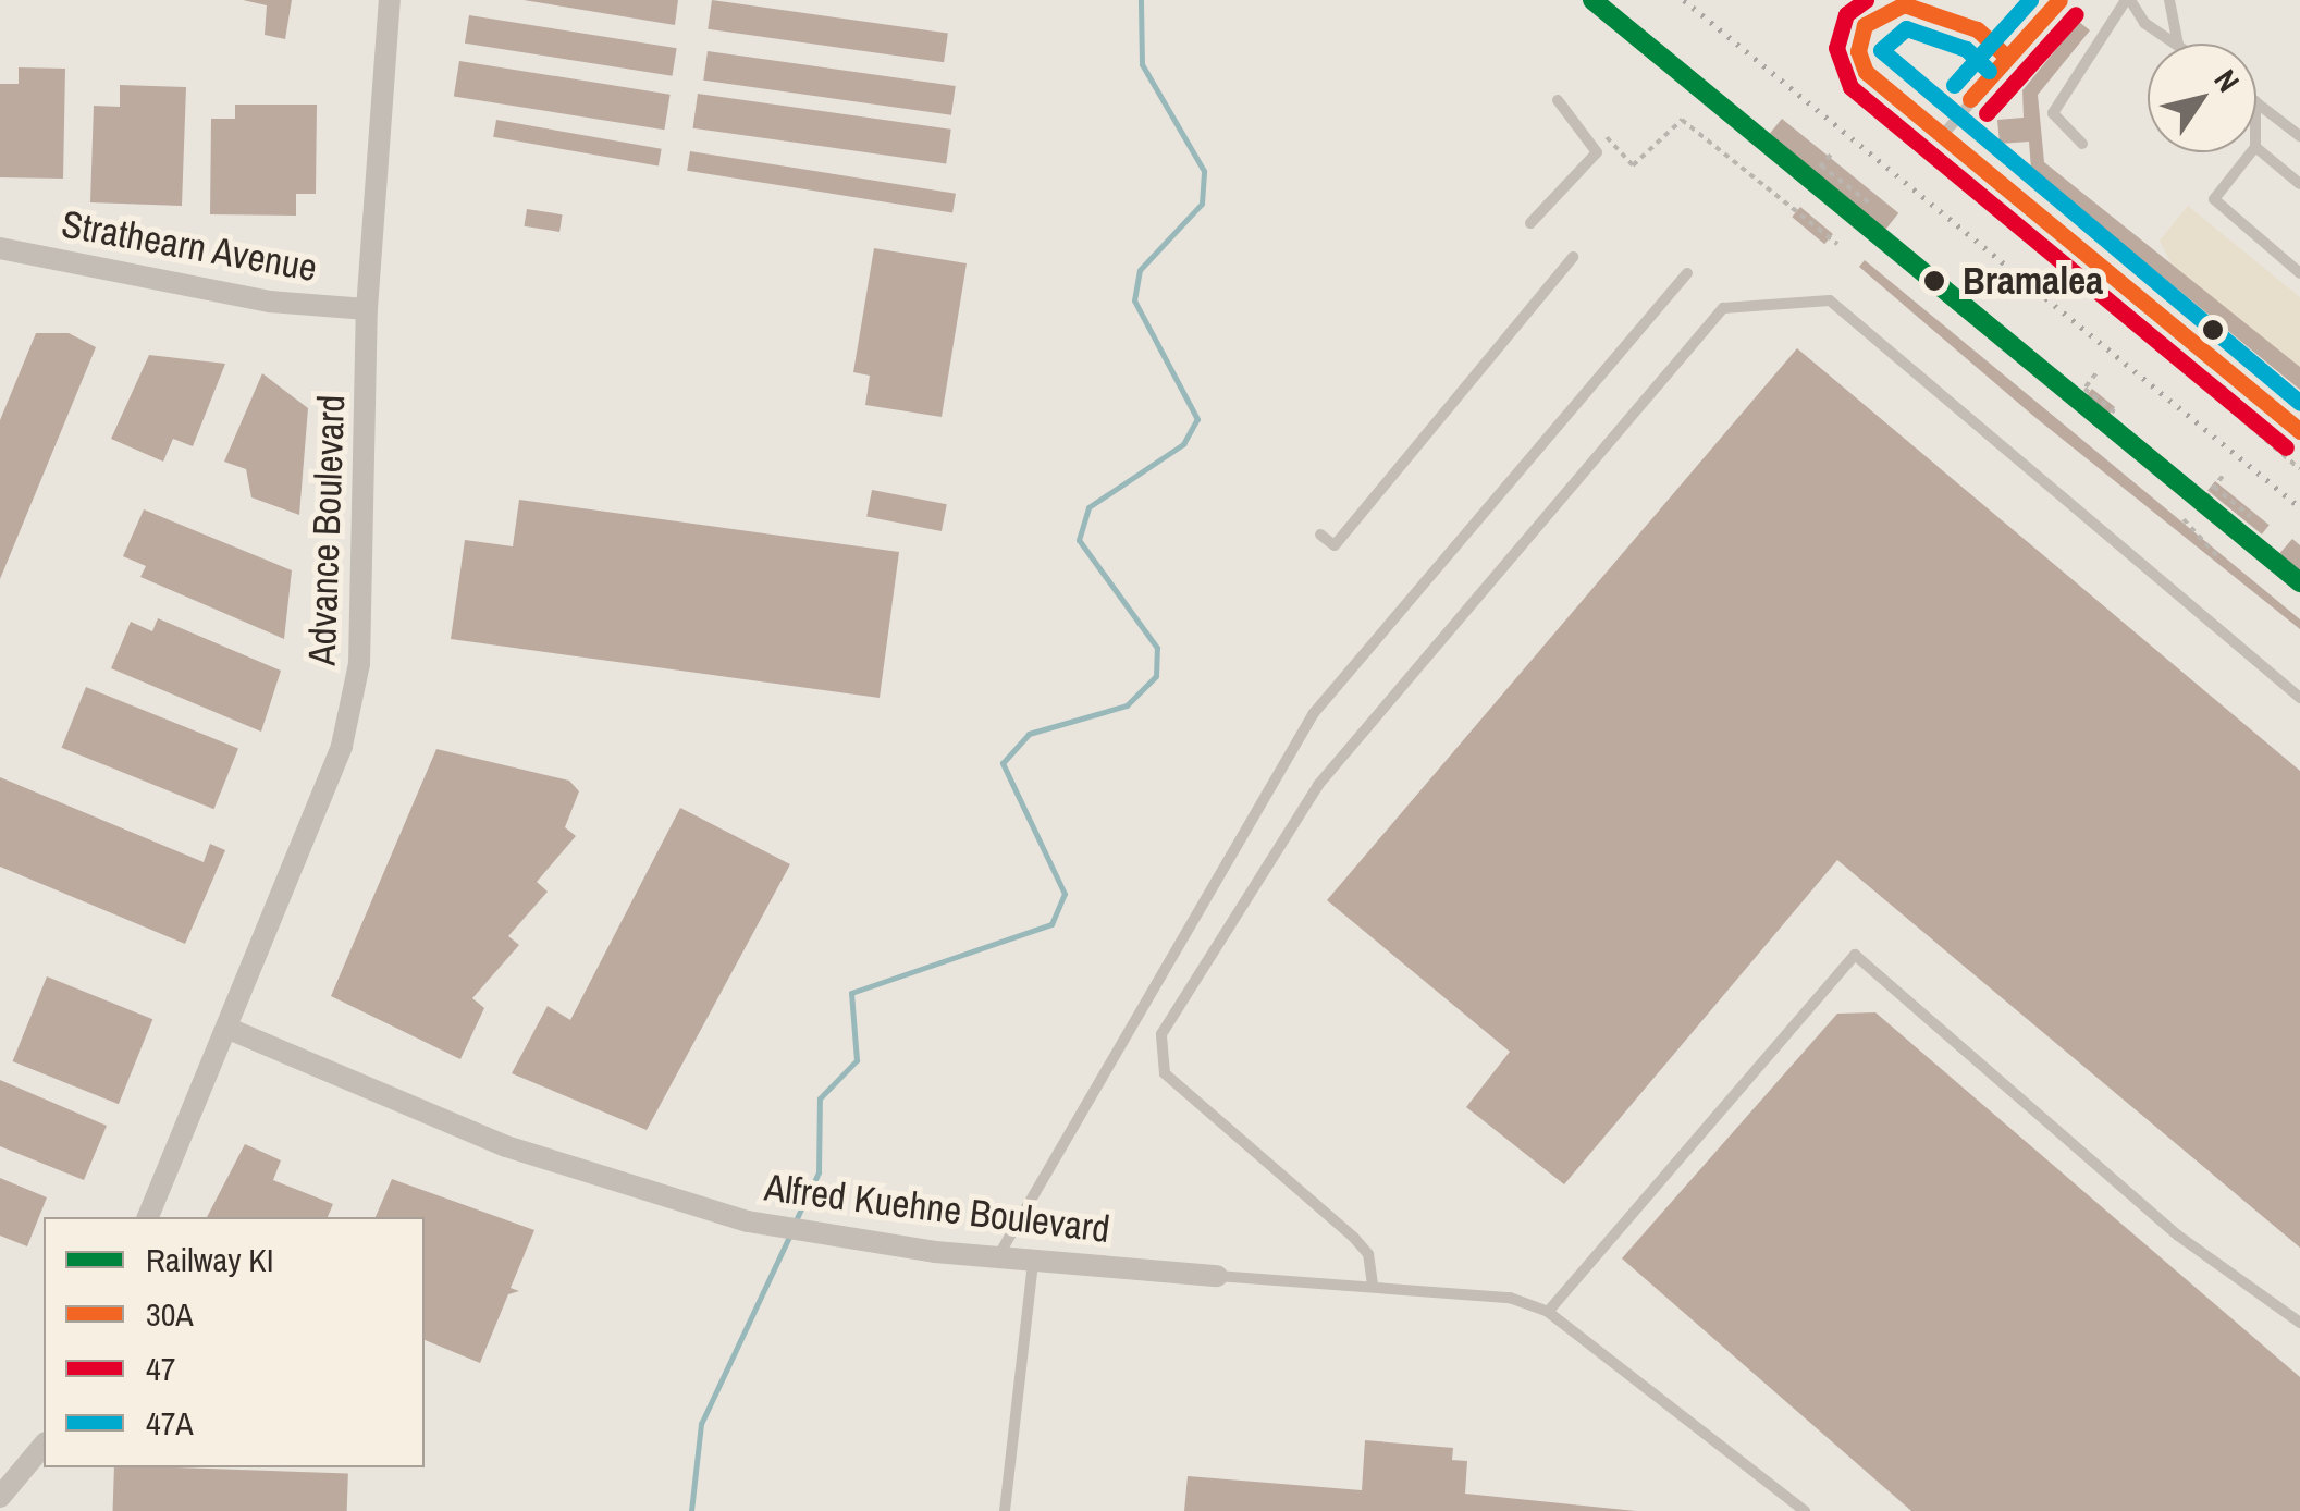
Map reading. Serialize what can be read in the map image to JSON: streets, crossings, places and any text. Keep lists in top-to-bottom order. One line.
{"streets":{"street":["Strathearn Avenue","Advance Boulevard","Alfred Kuehne Boulevard"]},"crossings":[["Strathearn Avenue","Advance Boulevard"],["Advance Boulevard","Alfred Kuehne Boulevard"]],"places":["Bramalea"],"lines":["rail line KI","transit line 30A","transit line 47","transit line 47A"],"legend":["Railway KI","30A","47","47A"],"north":"top right"}
